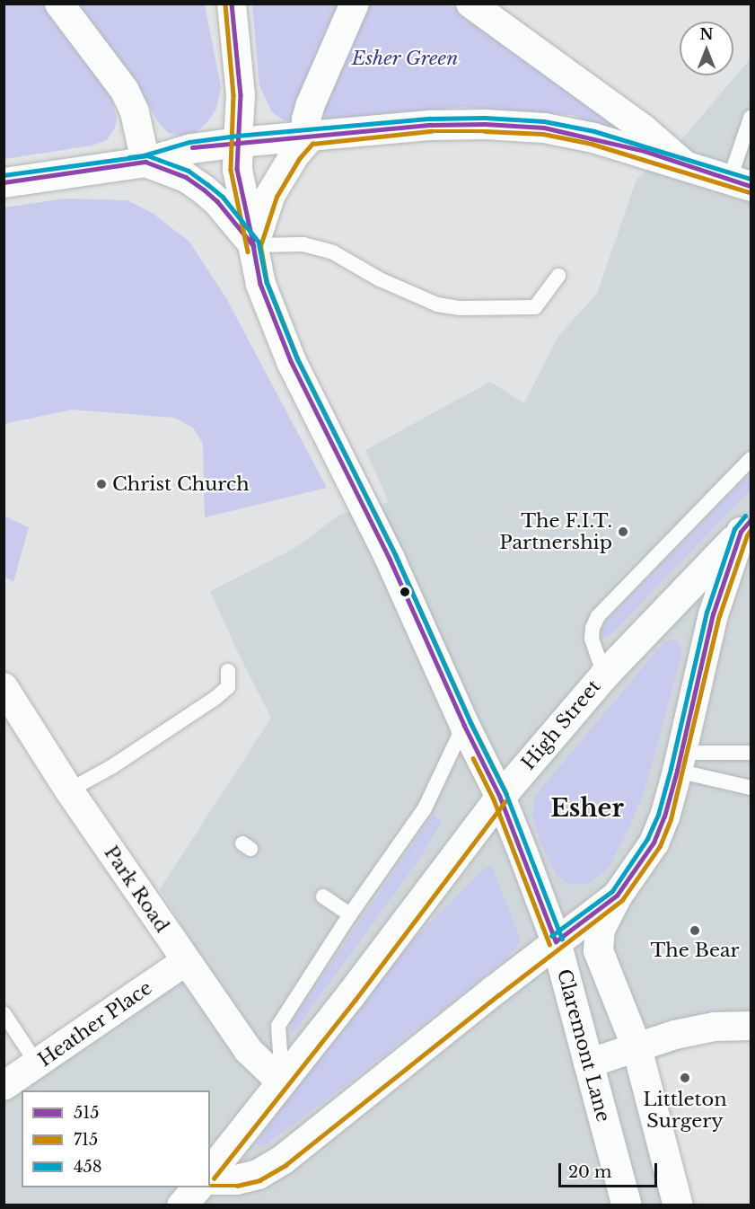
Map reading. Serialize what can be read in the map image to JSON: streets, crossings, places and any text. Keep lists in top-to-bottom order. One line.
{"streets":{"main road":["High Street","Claremont Lane"],"street":["Park Road","Heather Place"]},"crossings":[["High Street","Park Road"],["High Street","Claremont Lane"],["Park Road","Heather Place"]],"districts":["Esher"],"parks":["Esher Green"],"places":["Christ Church","The F.I.T. Partnership","The Bear","Littleton Surgery"],"lines":["transit line 515","transit line 715","transit line 458"],"legend":["515","715","458"],"scale_bar":"20 m","north":"top"}
